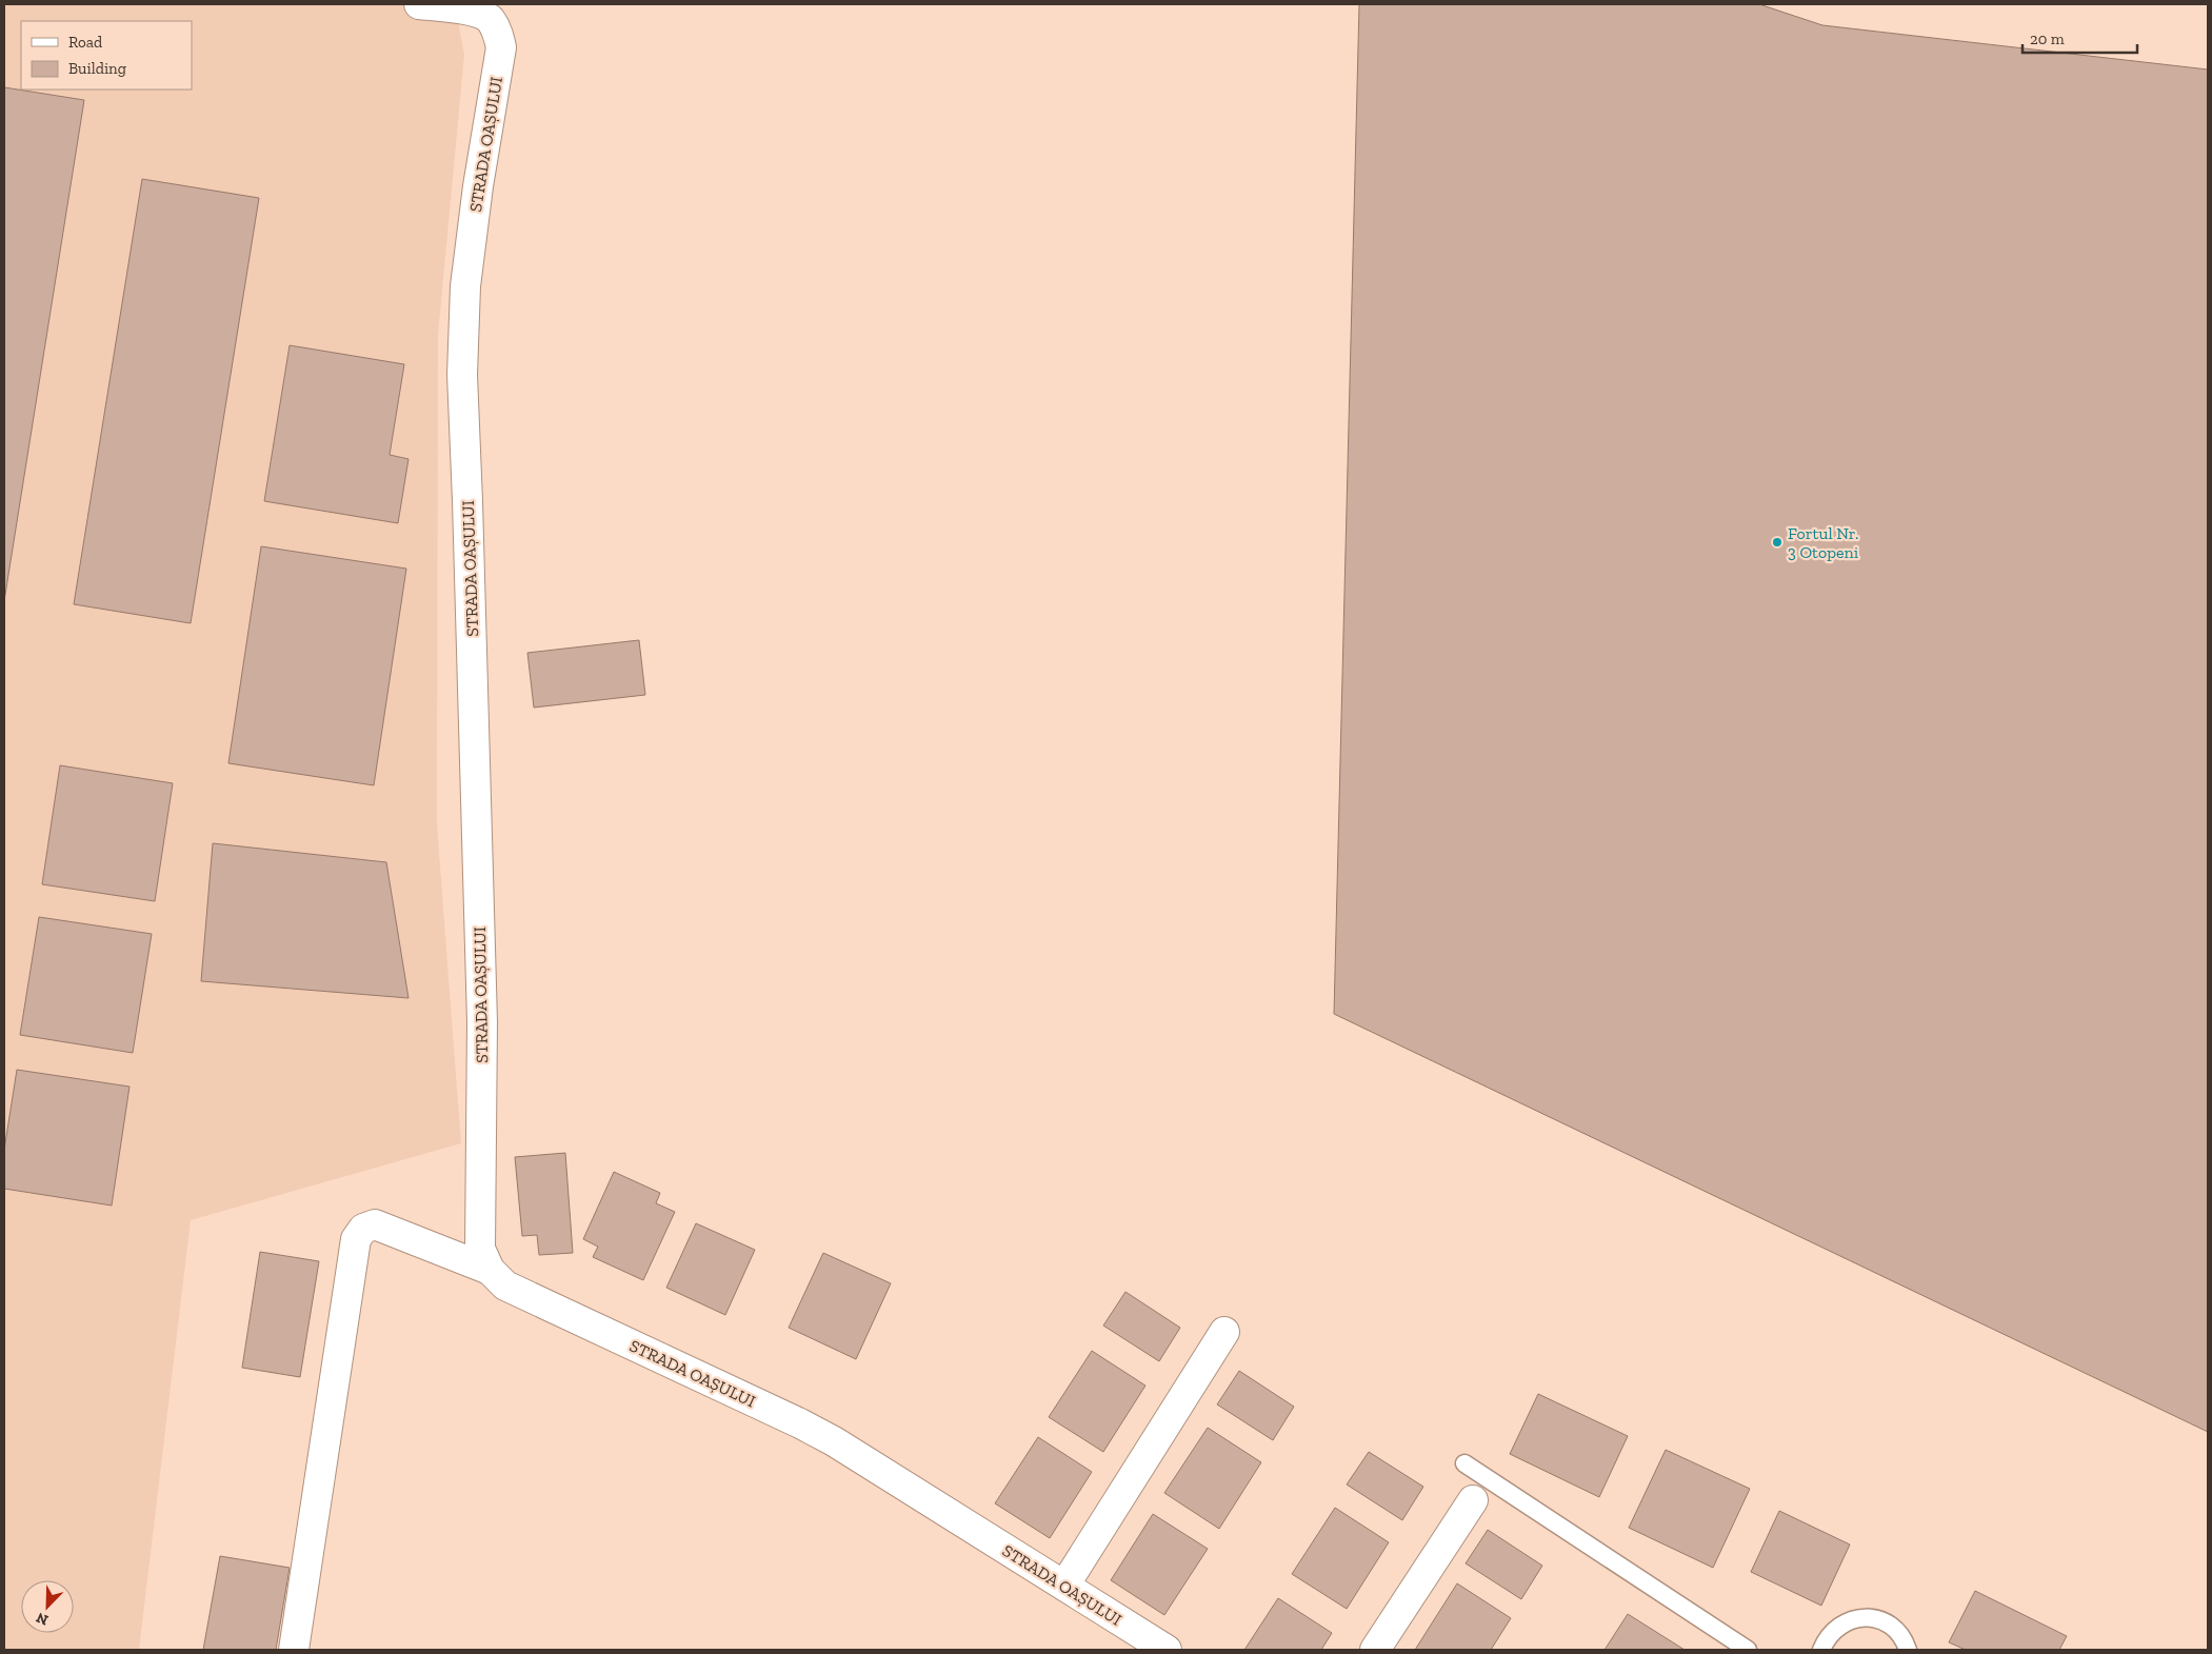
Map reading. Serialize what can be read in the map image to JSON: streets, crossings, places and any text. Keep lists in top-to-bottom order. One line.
{"streets":{"street":["STRADA OAȘULUI"]},"places":["Fortul Nr. 3 Otopeni"],"legend":["Road","Building"],"scale_bar":"20 m","north":"bottom left"}
